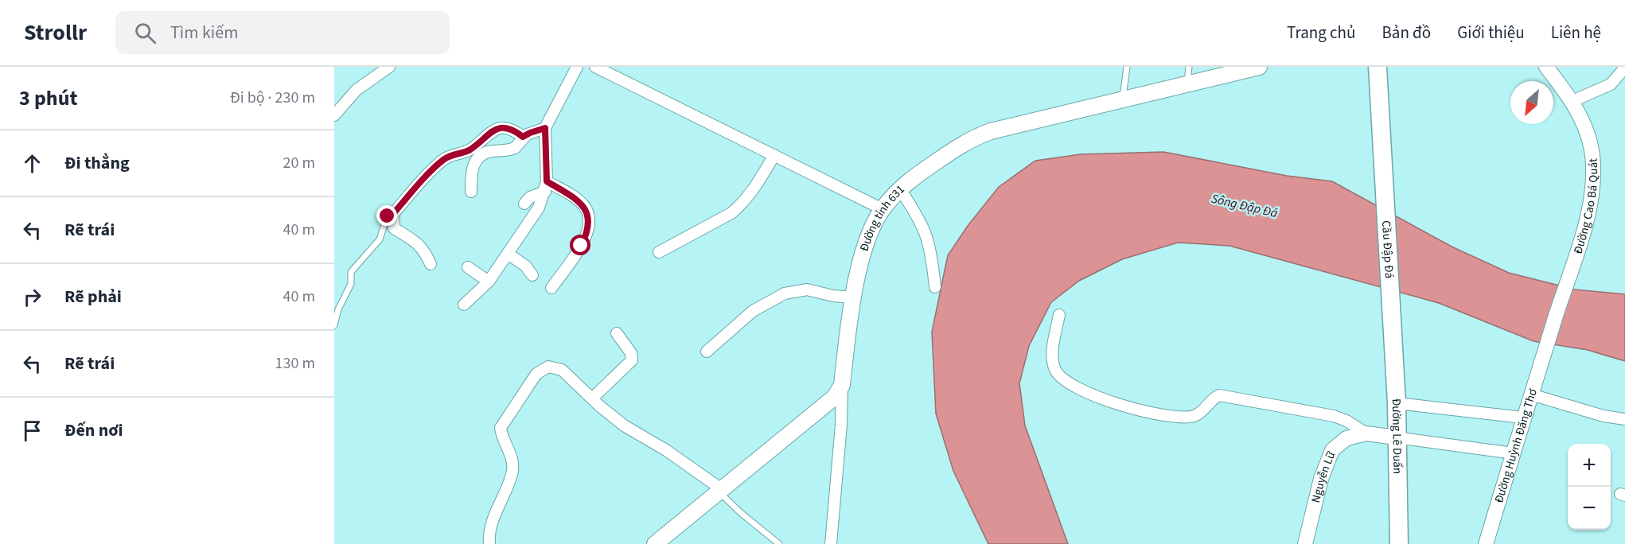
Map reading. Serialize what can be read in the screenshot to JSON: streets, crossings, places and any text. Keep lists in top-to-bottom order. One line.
{"streets":{"main road":["Đường tỉnh 631","Cầu Đập Đá","Đường Lê Duẩn"],"street":["Đường Cao Bá Quát","Đường Huỳnh Đăng Thơ","Nguyễn Lữ"]},"crossings":[["Đường Cao Bá Quát","Đường Huỳnh Đăng Thơ"],["Cầu Đập Đá","Đường Lê Duẩn"],["Đường Lê Duẩn","Nguyễn Lữ"]],"water":["Sông Đập Đá"],"north":"bottom left","page":{"header":"Strollr","search":"Tìm kiếm","nav":["Trang chủ","Bản đồ","Giới thiệu","Liên hệ"],"heading":["3 phút","Đi bộ · 230 m"],"list":[["Đi thẳng","20 m"],["Rẽ trái","40 m"],["Rẽ phải","40 m"],["Rẽ trái","130 m"],"Đến nơi"],"map_buttons":["+","−"]}}
